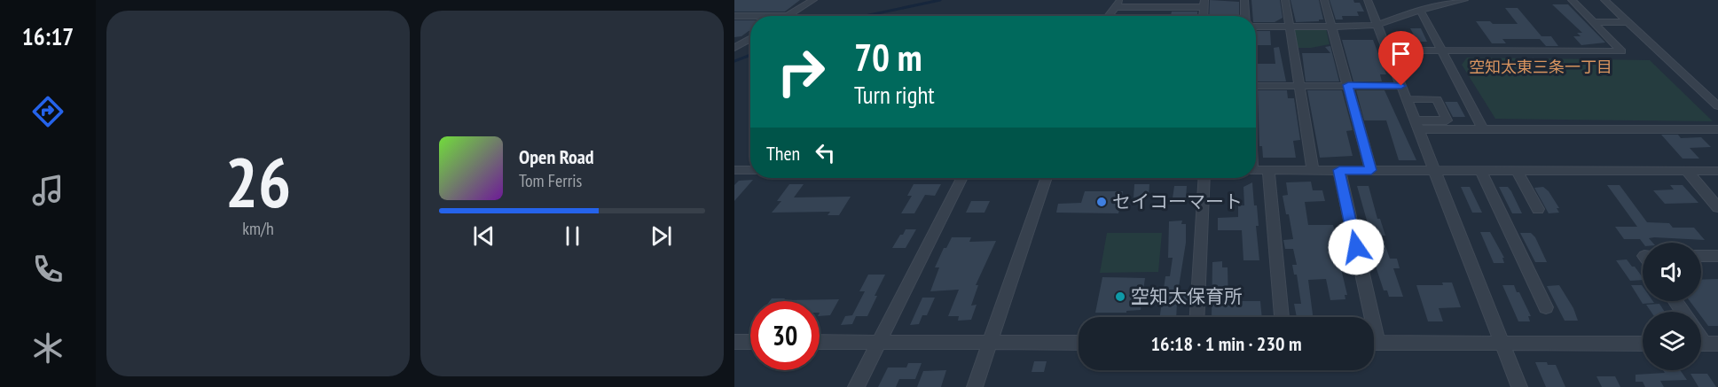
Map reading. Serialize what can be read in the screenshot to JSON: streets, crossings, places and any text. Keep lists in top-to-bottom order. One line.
{"districts":["空知太東三条一丁目"],"places":["セイコーマート","空知太保育所"],"page":{"tabs":"16:17","tile":["26","km/h"],"turn":["70 m","Turn right"],"then":"Then","song":["Open Road","Tom Ferris"],"limit":"30","trip":"16:18 · 1 min · 230 m"}}
